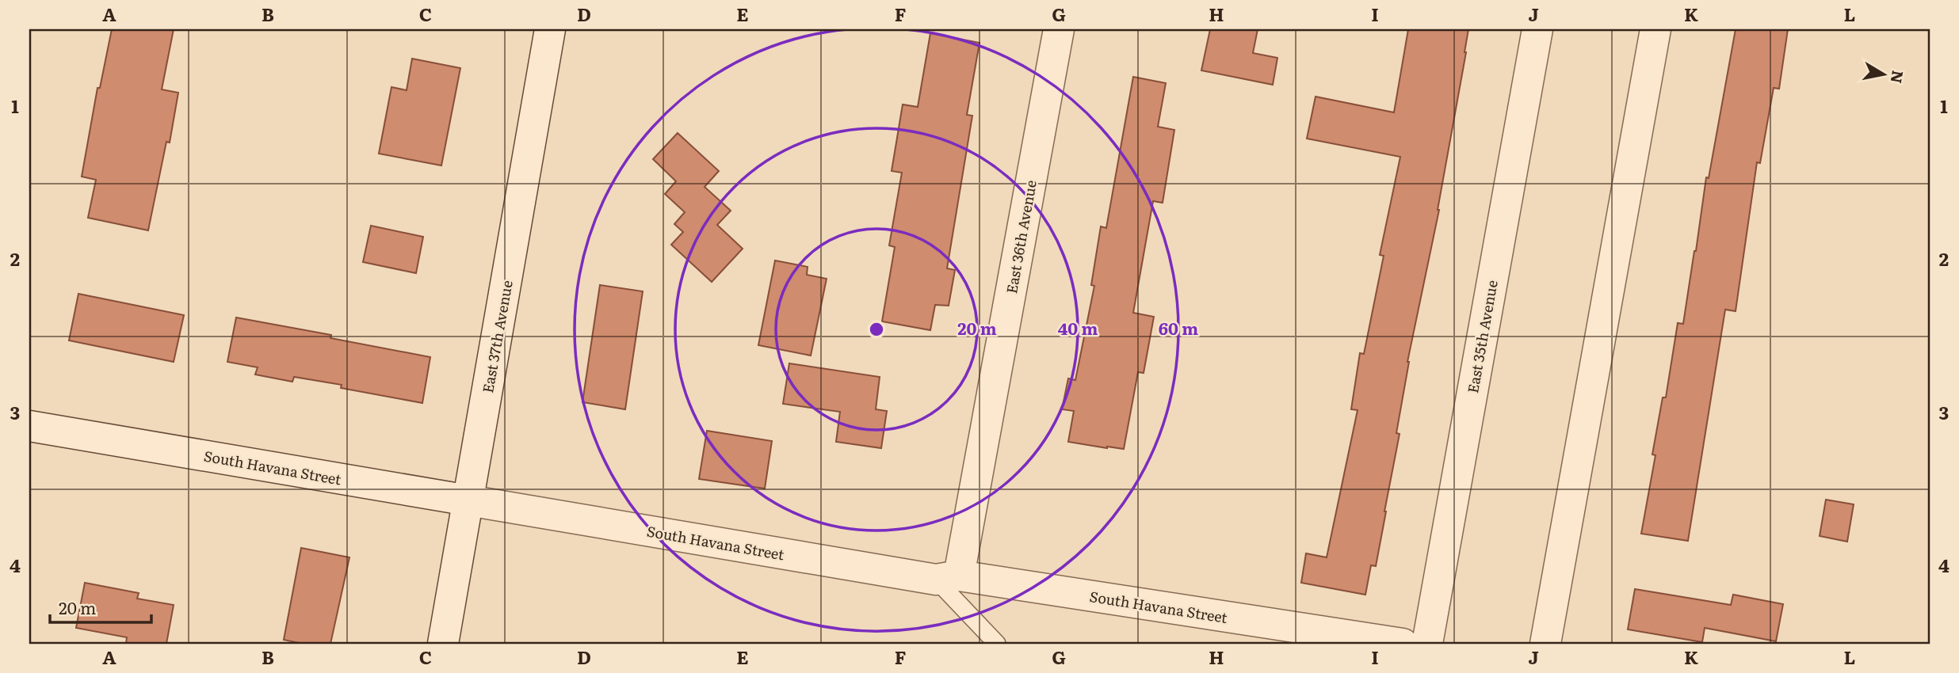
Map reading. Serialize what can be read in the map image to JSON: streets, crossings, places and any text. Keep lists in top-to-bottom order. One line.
{"streets":{"street":["East 36th Avenue","East 37th Avenue","East 35th Avenue","South Havana Street"]},"crossings":[["East 36th Avenue","South Havana Street"],["East 37th Avenue","South Havana Street"]],"scale_bar":"20 m","north":"right","grid":{"columns":["A","B","C","D","E","F","G","H","I","J","K","L"],"rows":["1","2","3","4"]},"rings":["20 m","40 m","60 m"]}
